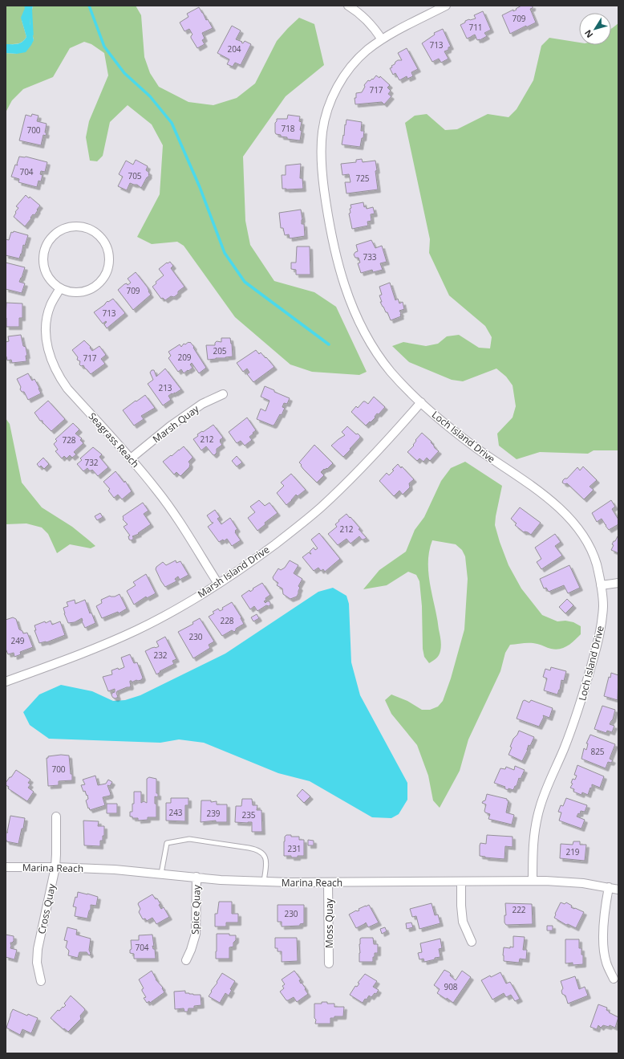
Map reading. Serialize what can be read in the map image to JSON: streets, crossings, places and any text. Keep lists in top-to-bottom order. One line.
{"streets":{"street":["Marsh Quay","Loch Island Drive","Seagrass Reach","Marsh Island Drive","Marina Reach","Cross Quay","Spice Quay","Moss Quay"]},"crossings":[["Marsh Quay","Seagrass Reach"],["Loch Island Drive","Marsh Island Drive"],["Loch Island Drive","Marina Reach"],["Seagrass Reach","Marsh Island Drive"],["Marina Reach","Cross Quay"],["Marina Reach","Spice Quay"],["Marina Reach","Moss Quay"]],"house_numbers":["709","711","713","204","717","718","700","704","705","725","733","709","713","205","209","717","213","212","728","732","212","228","230","249","232","825","700","243","239","235","231","219","222","230","704","908"],"north":"bottom left"}
